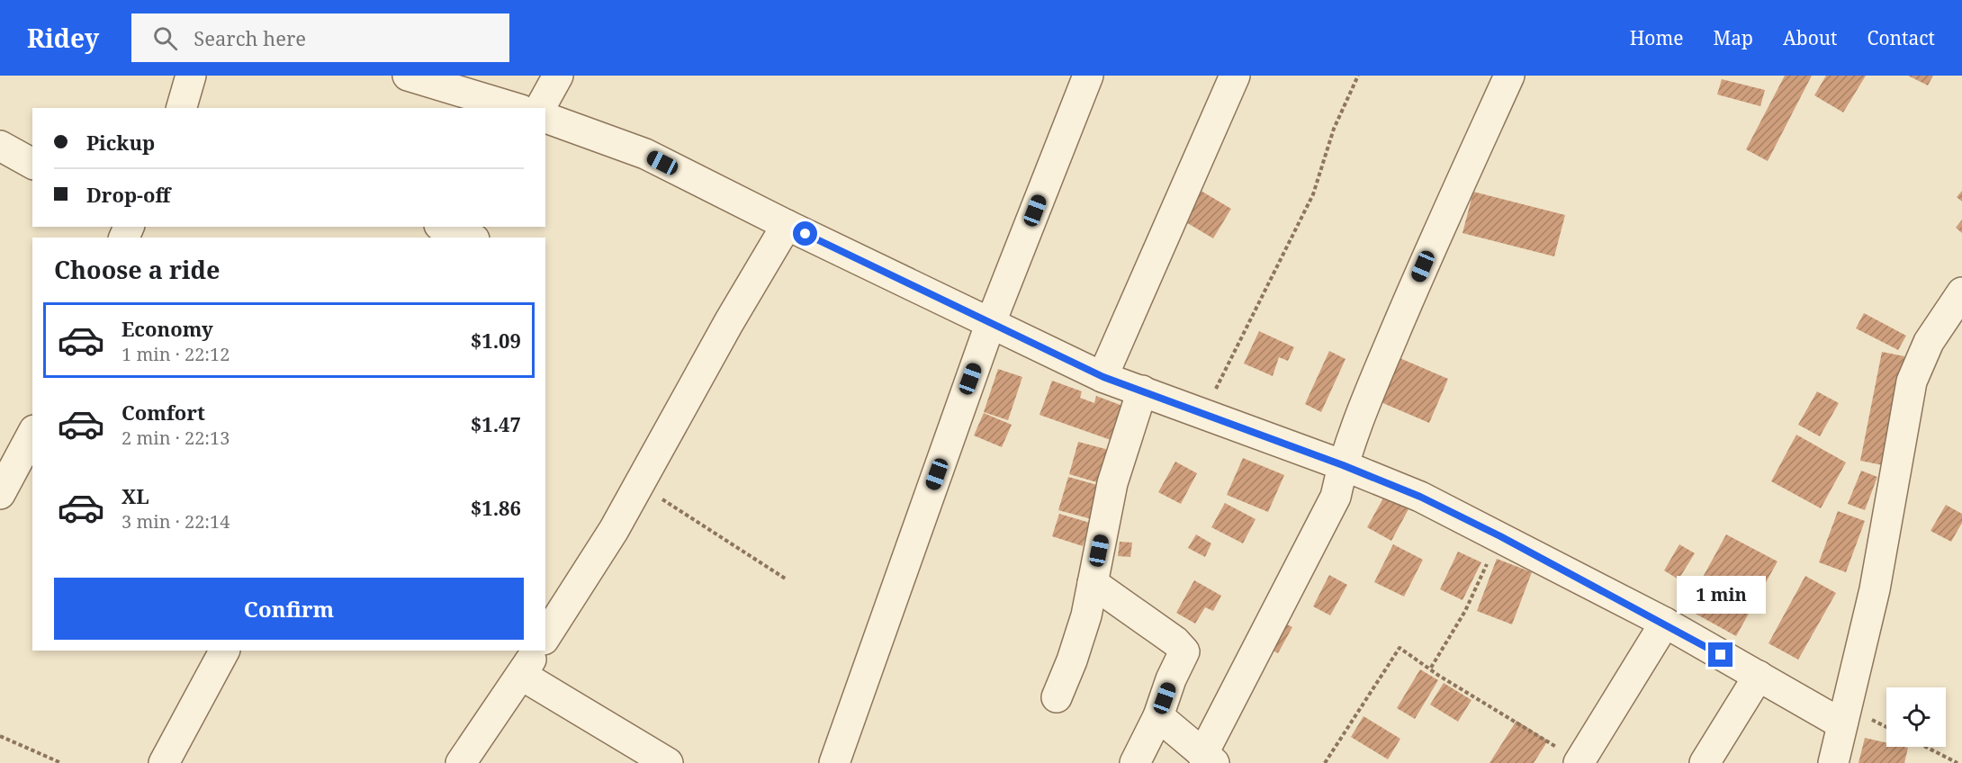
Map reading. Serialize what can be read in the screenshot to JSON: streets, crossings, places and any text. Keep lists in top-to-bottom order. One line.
{"page":{"header":"Ridey","search":"Search here","nav":["Home","Map","About","Contact"],"banner":["Pickup","Drop-off"],"heading":"Choose a ride","list":[{"name":"Economy","note":"1 min · 22:12","value":"$1.09"},{"name":"Comfort","note":"2 min · 22:13","value":"$1.47"},{"name":"XL","note":"3 min · 22:14","value":"$1.86"}],"buttons":"Confirm","bubble":"1 min"}}
